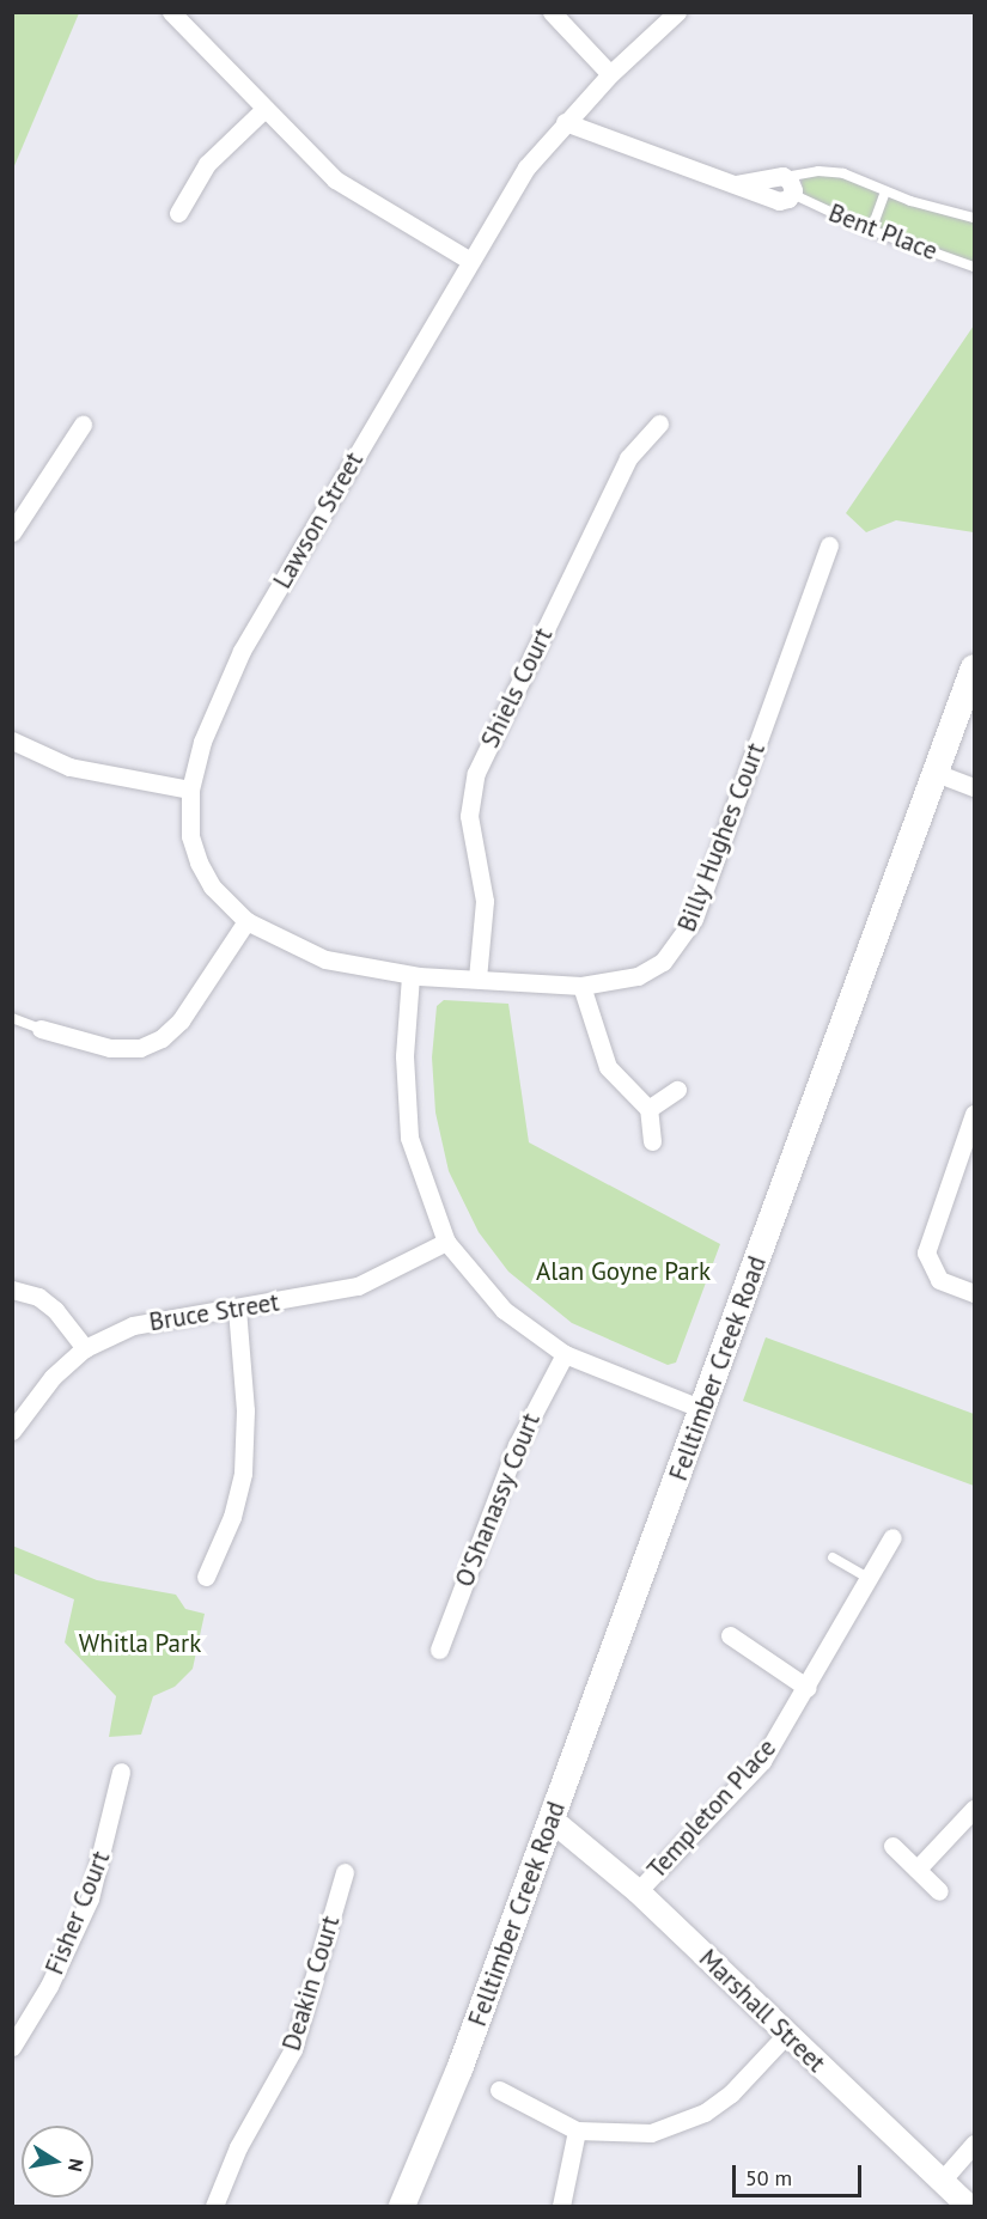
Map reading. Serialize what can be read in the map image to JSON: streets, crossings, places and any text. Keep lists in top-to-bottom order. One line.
{"streets":{"main road":["Felltimber Creek Road"],"street":["Bent Place","Lawson Street","Shiels Court","Billy Hughes Court","Bruce Street","O'Shanassy Court","Templeton Place","Fisher Court","Deakin Court","Marshall Street"]},"crossings":[["Bent Place","Lawson Street"],["Lawson Street","Billy Hughes Court"],["Shiels Court","Billy Hughes Court"],["Felltimber Creek Road","Marshall Street"],["Templeton Place","Marshall Street"]],"parks":["Alan Goyne Park","Whitla Park"],"scale_bar":"50 m","north":"right"}
